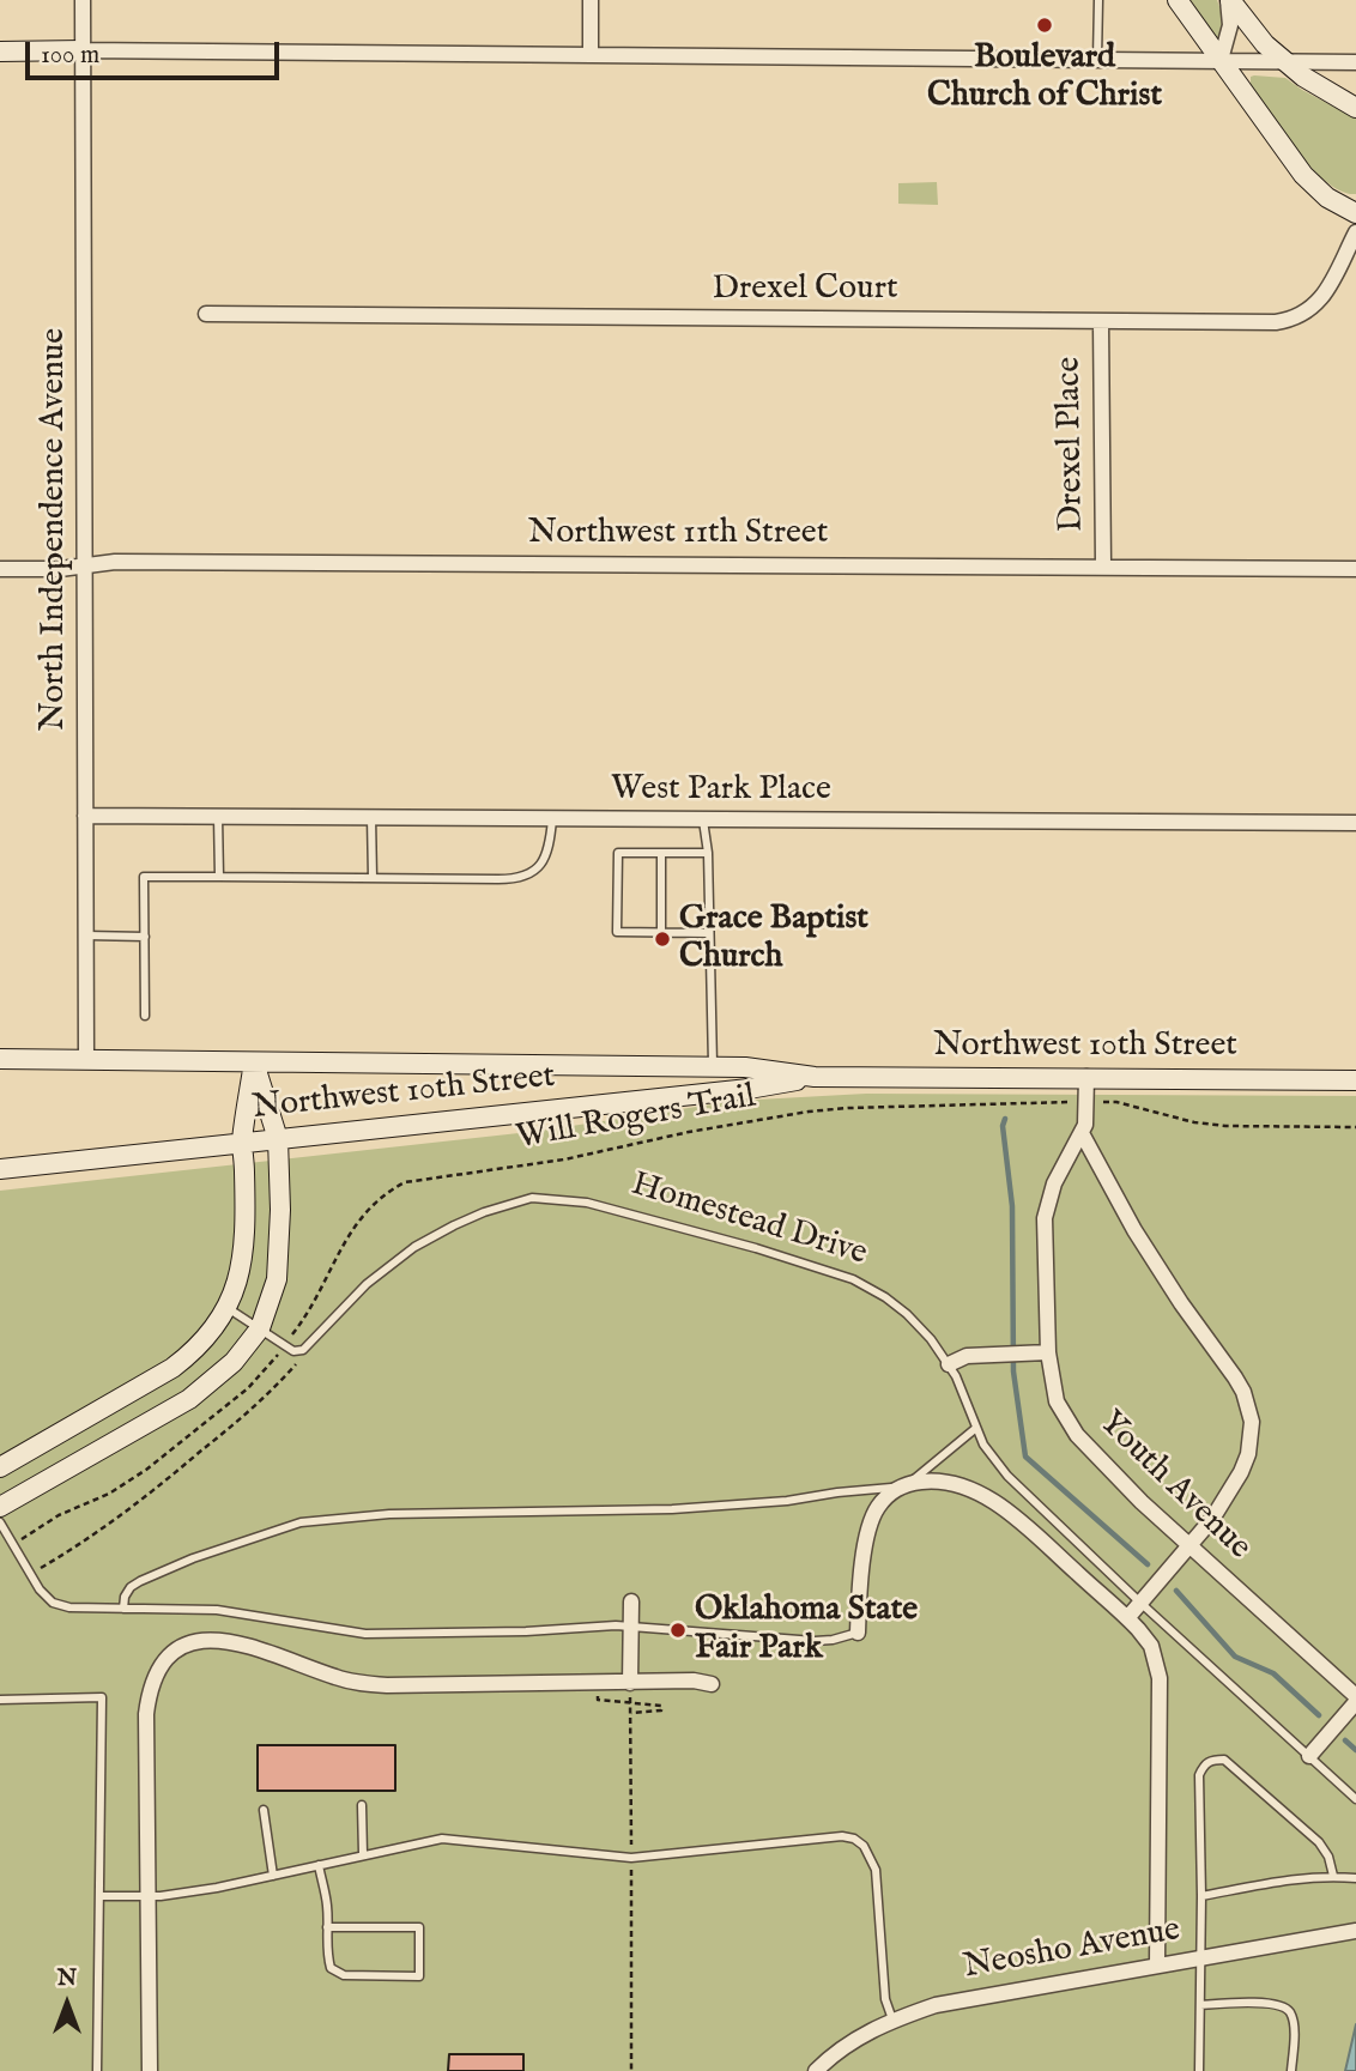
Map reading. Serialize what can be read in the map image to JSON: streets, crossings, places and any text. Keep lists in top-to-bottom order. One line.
{"streets":{"main road":["Northwest 10th Street"],"street":["Drexel Court","Drexel Place","North Independence Avenue","Northwest 11th Street","West Park Place","Youth Avenue","Neosho Avenue"],"lane":["Homestead Drive"],"path":["Will Rogers Trail"]},"crossings":[["Drexel Court","Drexel Place"],["Drexel Place","Northwest 11th Street"],["North Independence Avenue","Northwest 11th Street"],["North Independence Avenue","West Park Place"],["North Independence Avenue","Northwest 10th Street"],["Northwest 10th Street","Youth Avenue"]],"places":["Boulevard Church of Christ","Grace Baptist Church","Oklahoma State Fair Park"],"scale_bar":"100 m","north":"top"}
